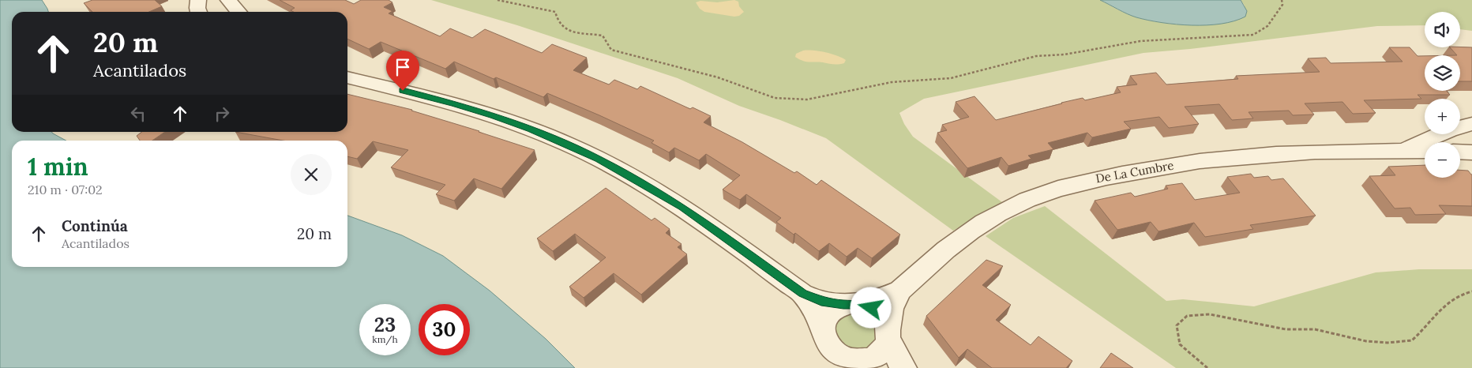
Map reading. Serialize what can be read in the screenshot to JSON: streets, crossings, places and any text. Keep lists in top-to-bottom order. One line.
{"streets":{"street":["De La Cumbre"]},"page":{"map_buttons":["+","−"],"turn":["20 m","Acantilados"],"heading":["1 min","210 m · 07:02"],"list":[{"name":"Continúa","note":"Acantilados","value":"20 m"}],"speed":"23 km/h","limit":"30"}}
